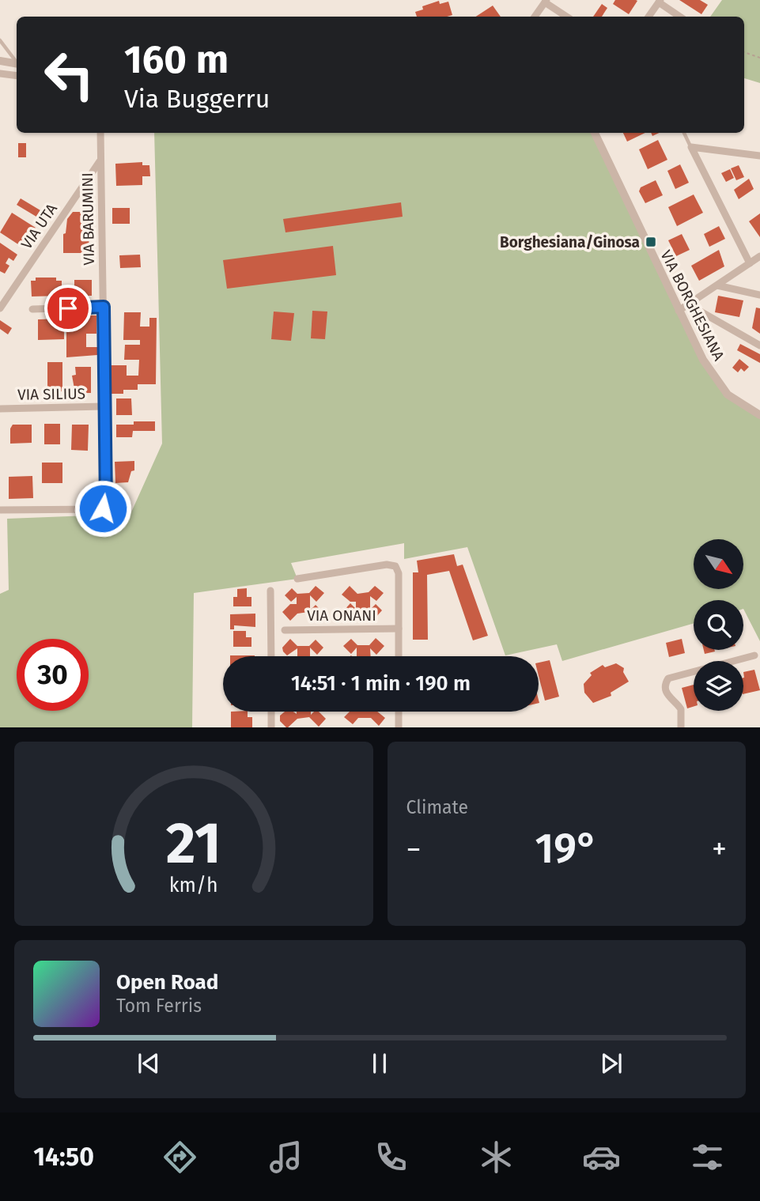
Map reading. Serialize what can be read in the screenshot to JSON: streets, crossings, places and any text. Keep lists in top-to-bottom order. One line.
{"streets":{"street":["VIA BARUMINI","VIA UTA","VIA BORGHESIANA","VIA SILIUS","VIA ONANI"]},"crossings":[["VIA BARUMINI","VIA UTA"],["VIA BARUMINI","VIA SILIUS"]],"places":{"transit":["Borghesiana/Ginosa"]},"north":"bottom right","page":{"turn":["160 m","Via Buggerru"],"limit":"30","trip":"14:51 · 1 min · 190 m","tile":"Climate","heat":["−","19°","+"],"song":["Open Road","Tom Ferris"],"tabs":"14:50","gauge":["21","km/h"]}}
